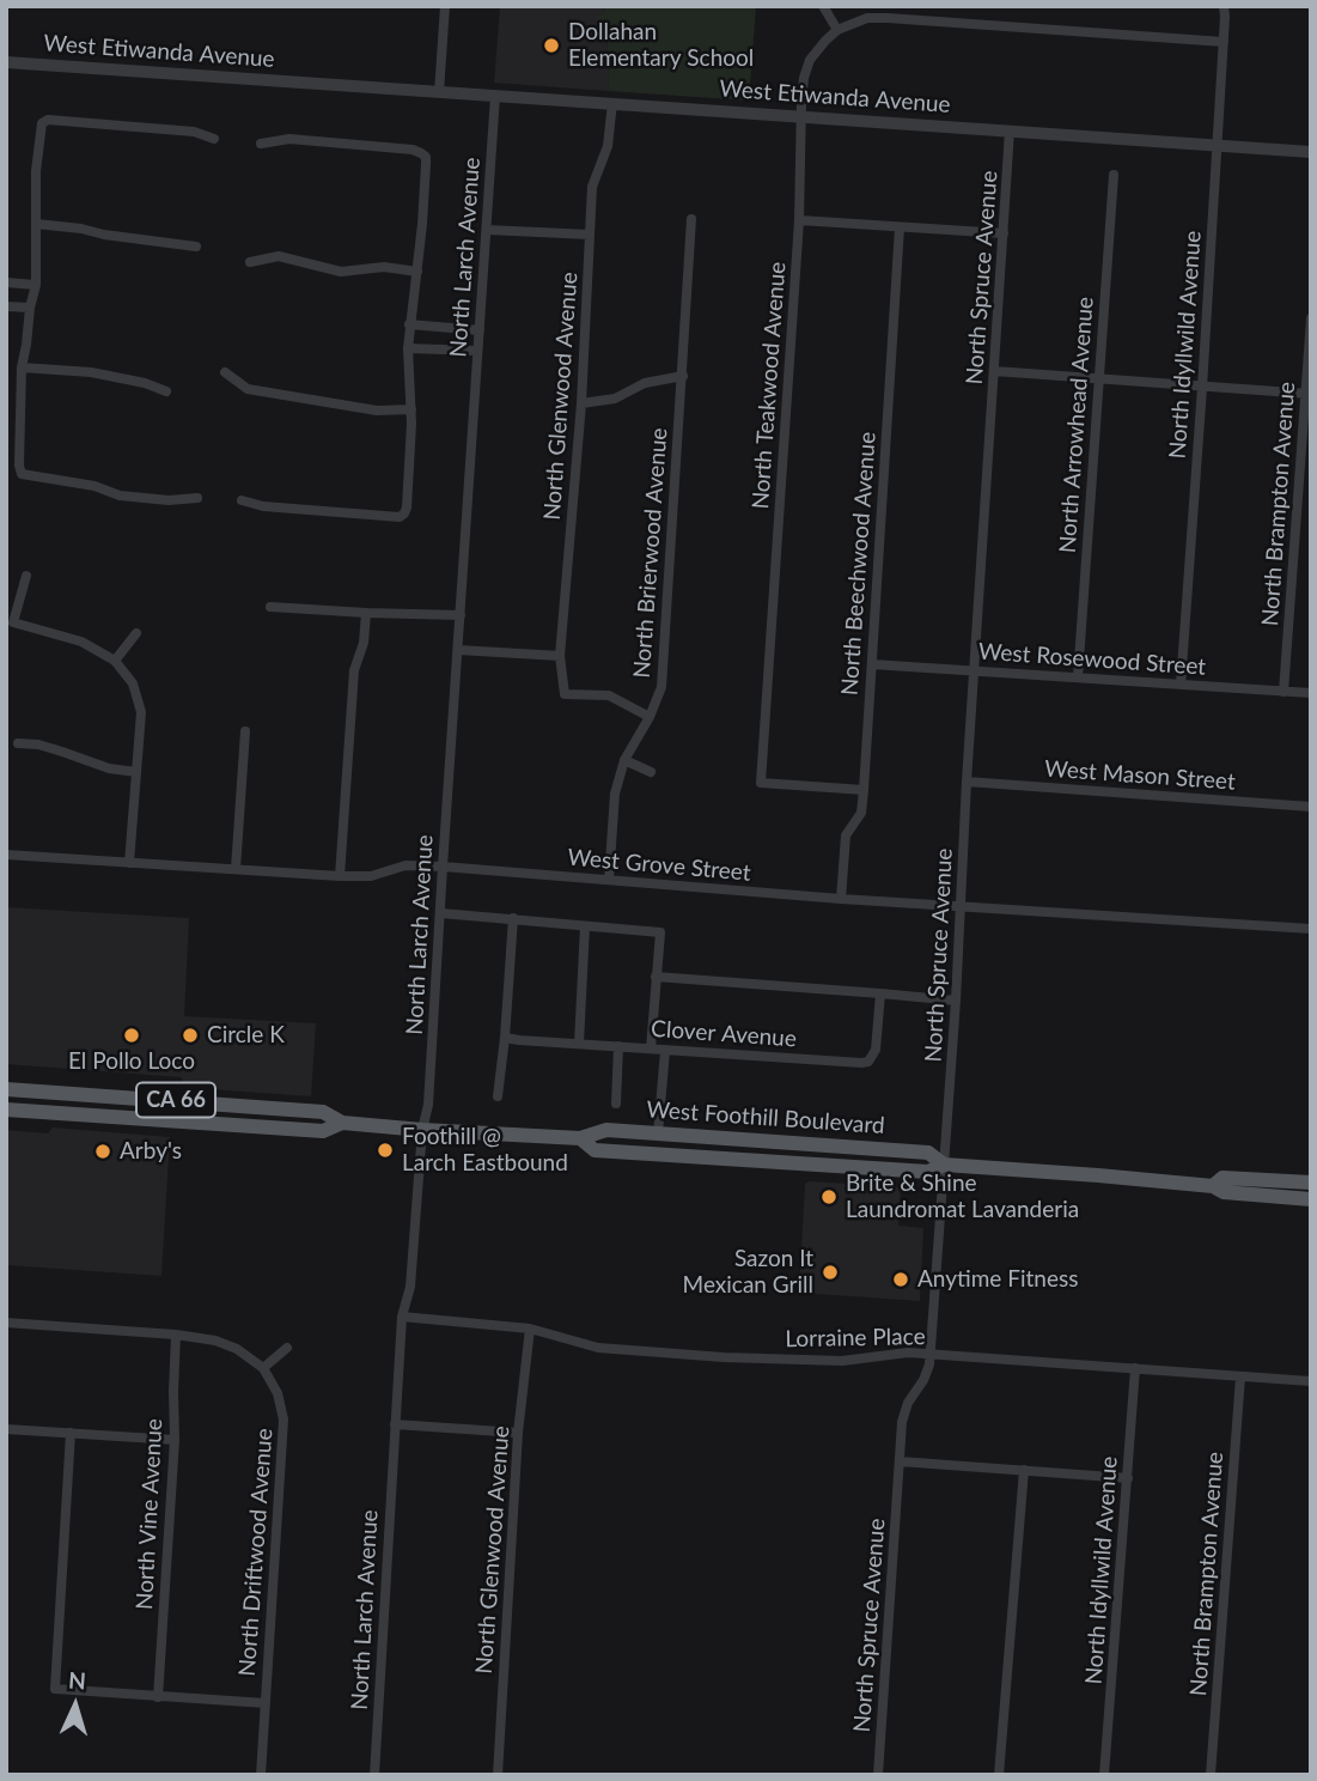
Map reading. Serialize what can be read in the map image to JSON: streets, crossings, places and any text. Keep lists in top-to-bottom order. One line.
{"streets":{"main road":["CA 66","West Foothill Boulevard"],"street":["West Etiwanda Avenue","North Larch Avenue","North Spruce Avenue","North Idyllwild Avenue","North Teakwood Avenue","North Glenwood Avenue","North Arrowhead Avenue","North Brampton Avenue","North Brierwood Avenue","North Beechwood Avenue","West Rosewood Street","West Mason Street","West Grove Street","Clover Avenue","Lorraine Place","North Vine Avenue","North Driftwood Avenue"]},"crossings":[["West Etiwanda Avenue","North Larch Avenue"],["West Etiwanda Avenue","North Spruce Avenue"],["West Etiwanda Avenue","North Idyllwild Avenue"],["West Etiwanda Avenue","North Teakwood Avenue"],["West Etiwanda Avenue","North Glenwood Avenue"],["North Larch Avenue","West Grove Street"],["North Larch Avenue","West Foothill Boulevard"],["North Larch Avenue","Lorraine Place"],["North Spruce Avenue","West Rosewood Street"],["North Spruce Avenue","West Mason Street"],["North Spruce Avenue","West Grove Street"],["North Spruce Avenue","West Foothill Boulevard"],["North Spruce Avenue","Lorraine Place"],["North Idyllwild Avenue","West Rosewood Street"],["North Idyllwild Avenue","Lorraine Place"],["North Teakwood Avenue","North Beechwood Avenue"],["North Glenwood Avenue","North Brierwood Avenue"],["North Glenwood Avenue","Lorraine Place"],["North Arrowhead Avenue","West Rosewood Street"],["North Brampton Avenue","West Rosewood Street"],["North Brampton Avenue","Lorraine Place"],["North Brierwood Avenue","West Grove Street"],["North Beechwood Avenue","West Rosewood Street"],["North Beechwood Avenue","West Grove Street"]],"places":["Dollahan Elementary School","El Pollo Loco","Circle K","Foothill @ Larch Eastbound","Arby's","Brite & Shine Laundromat Lavanderia","Sazon It Mexican Grill","Anytime Fitness"],"north":"top"}
